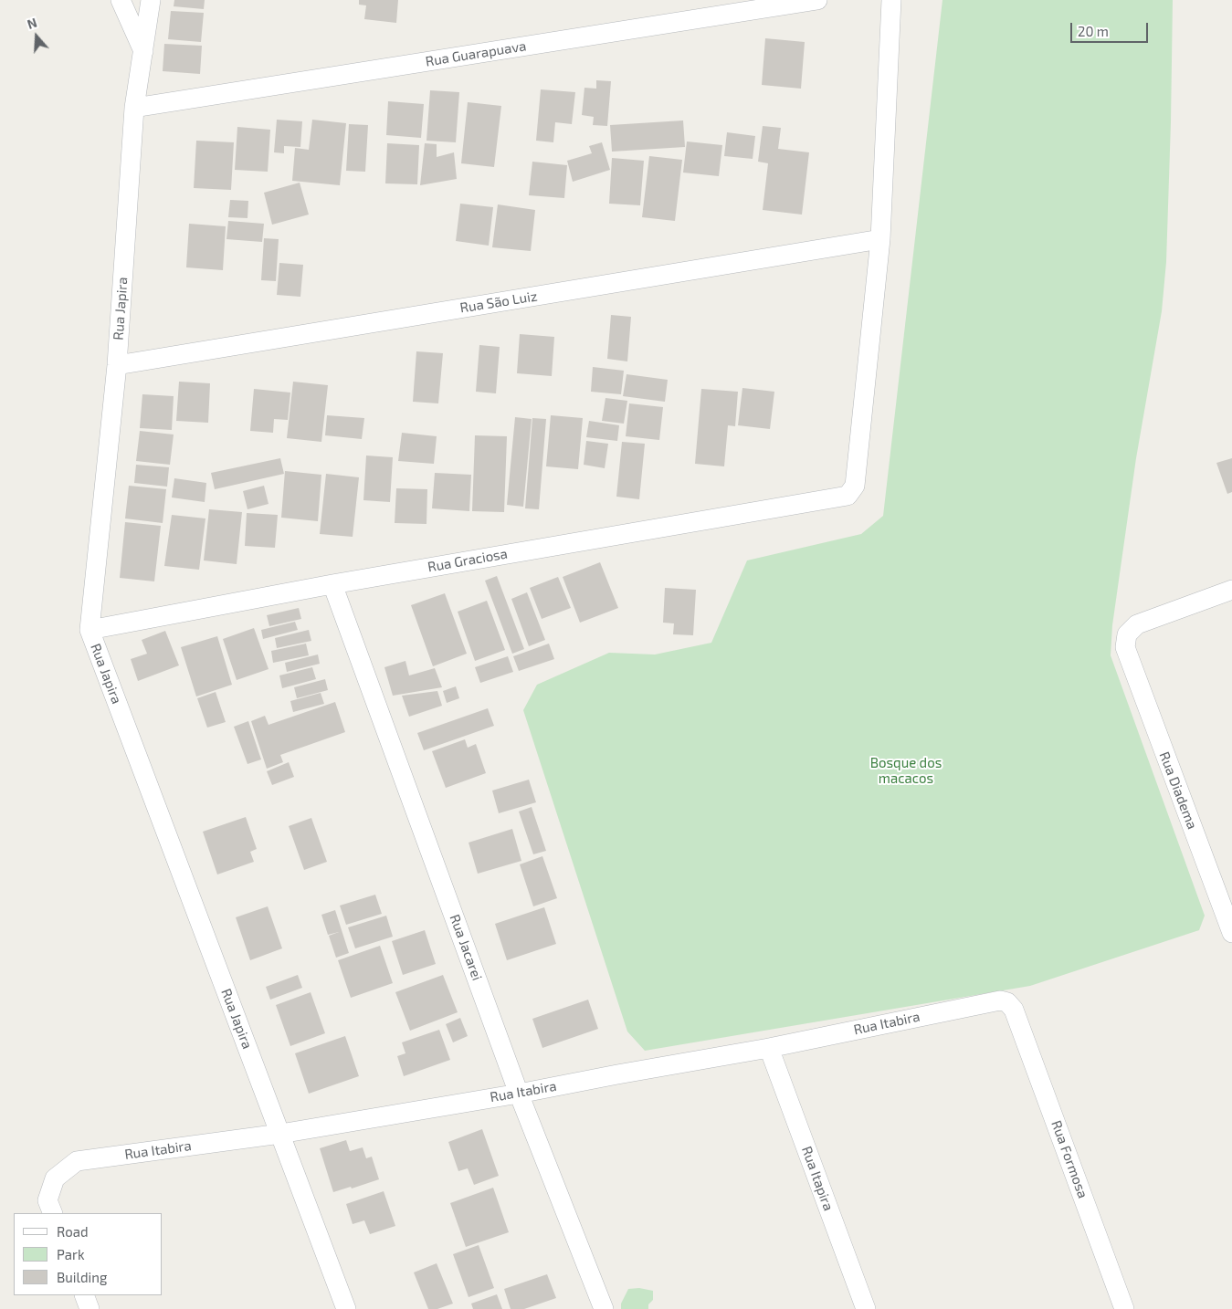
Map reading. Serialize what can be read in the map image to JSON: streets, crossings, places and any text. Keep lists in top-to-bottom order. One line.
{"streets":{"street":["Rua Guarapuava","Rua São Luiz","Rua Japira","Rua Graciosa","Rua Diadema","Rua Jacarei","Rua Itabira","Rua Formosa","Rua Itapira"]},"crossings":[["Rua Guarapuava","Rua Japira"],["Rua São Luiz","Rua Japira"],["Rua São Luiz","Rua Graciosa"],["Rua Japira","Rua Graciosa"],["Rua Japira","Rua Itabira"],["Rua Graciosa","Rua Jacarei"],["Rua Jacarei","Rua Itabira"],["Rua Itabira","Rua Formosa"],["Rua Itabira","Rua Itapira"]],"parks":["Bosque dos macacos"],"legend":["Road","Park","Building"],"scale_bar":"20 m","north":"top"}
